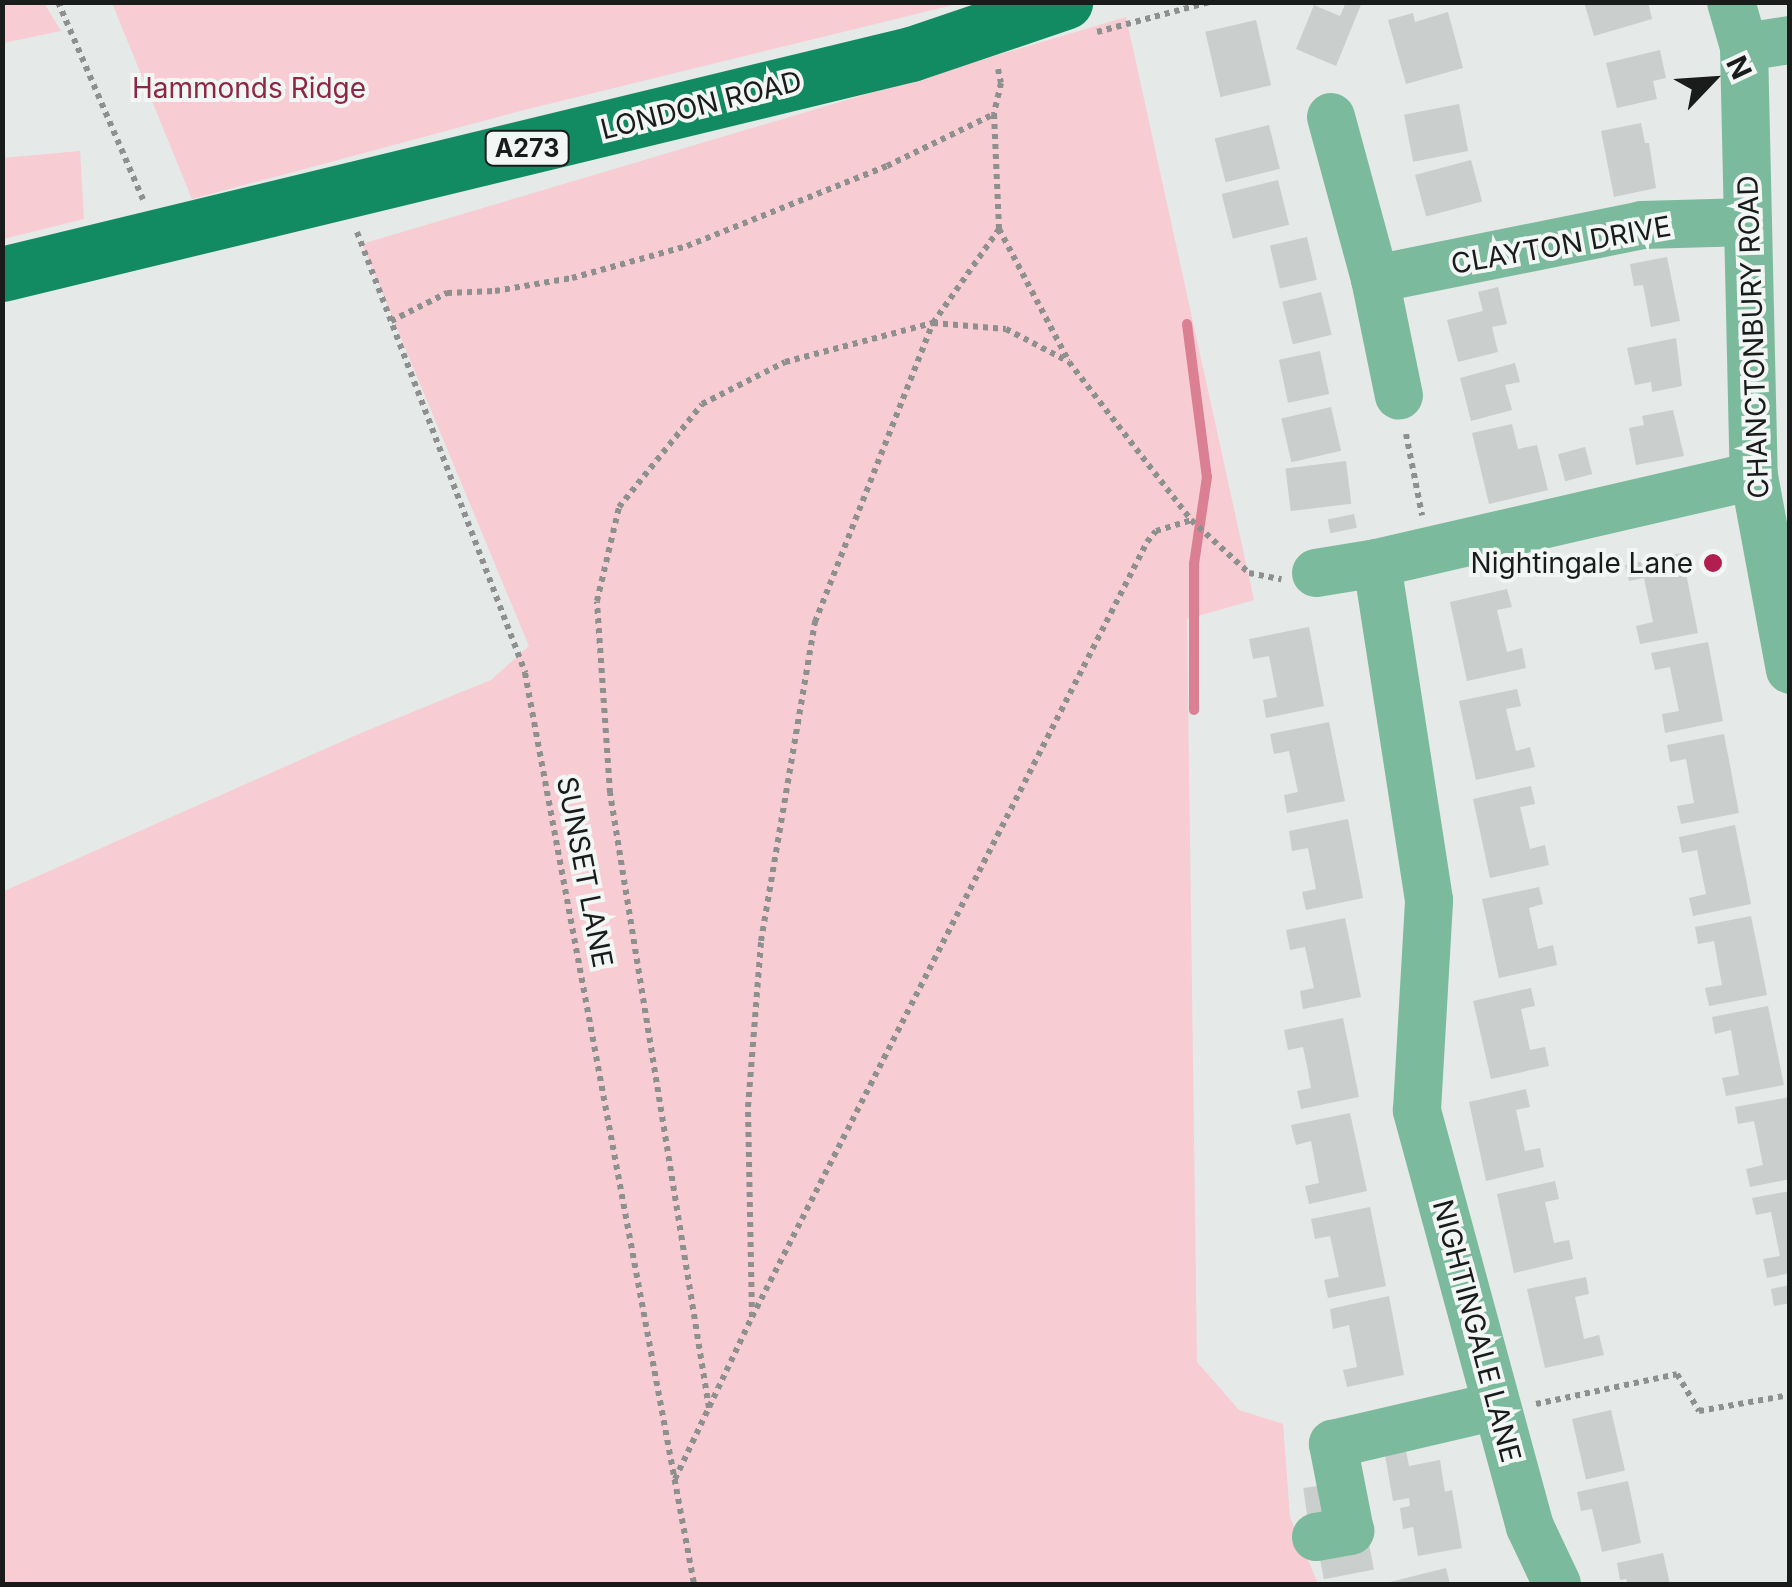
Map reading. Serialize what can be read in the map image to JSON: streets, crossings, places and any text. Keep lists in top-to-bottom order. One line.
{"streets":{"main road":["LONDON ROAD","A273"],"street":["CLAYTON DRIVE","CHANCTONBURY ROAD","NIGHTINGALE LANE"],"path":["SUNSET LANE"]},"crossings":[["LONDON ROAD","SUNSET LANE"],["CLAYTON DRIVE","CHANCTONBURY ROAD"]],"parks":["Hammonds Ridge"],"places":["Nightingale Lane"],"north":"top right"}
